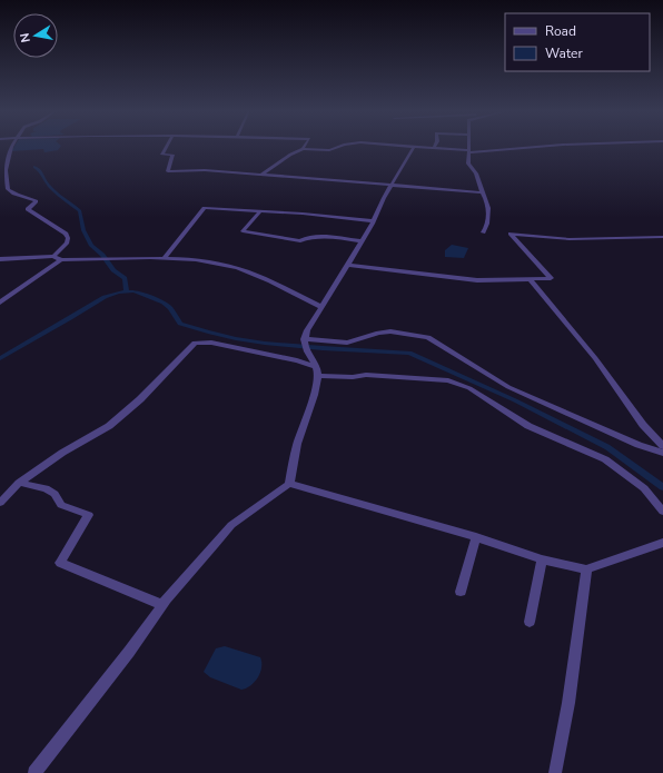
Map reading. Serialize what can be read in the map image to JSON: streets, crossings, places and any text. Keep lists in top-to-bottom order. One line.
{"legend":["Road","Water"],"north":"left"}
